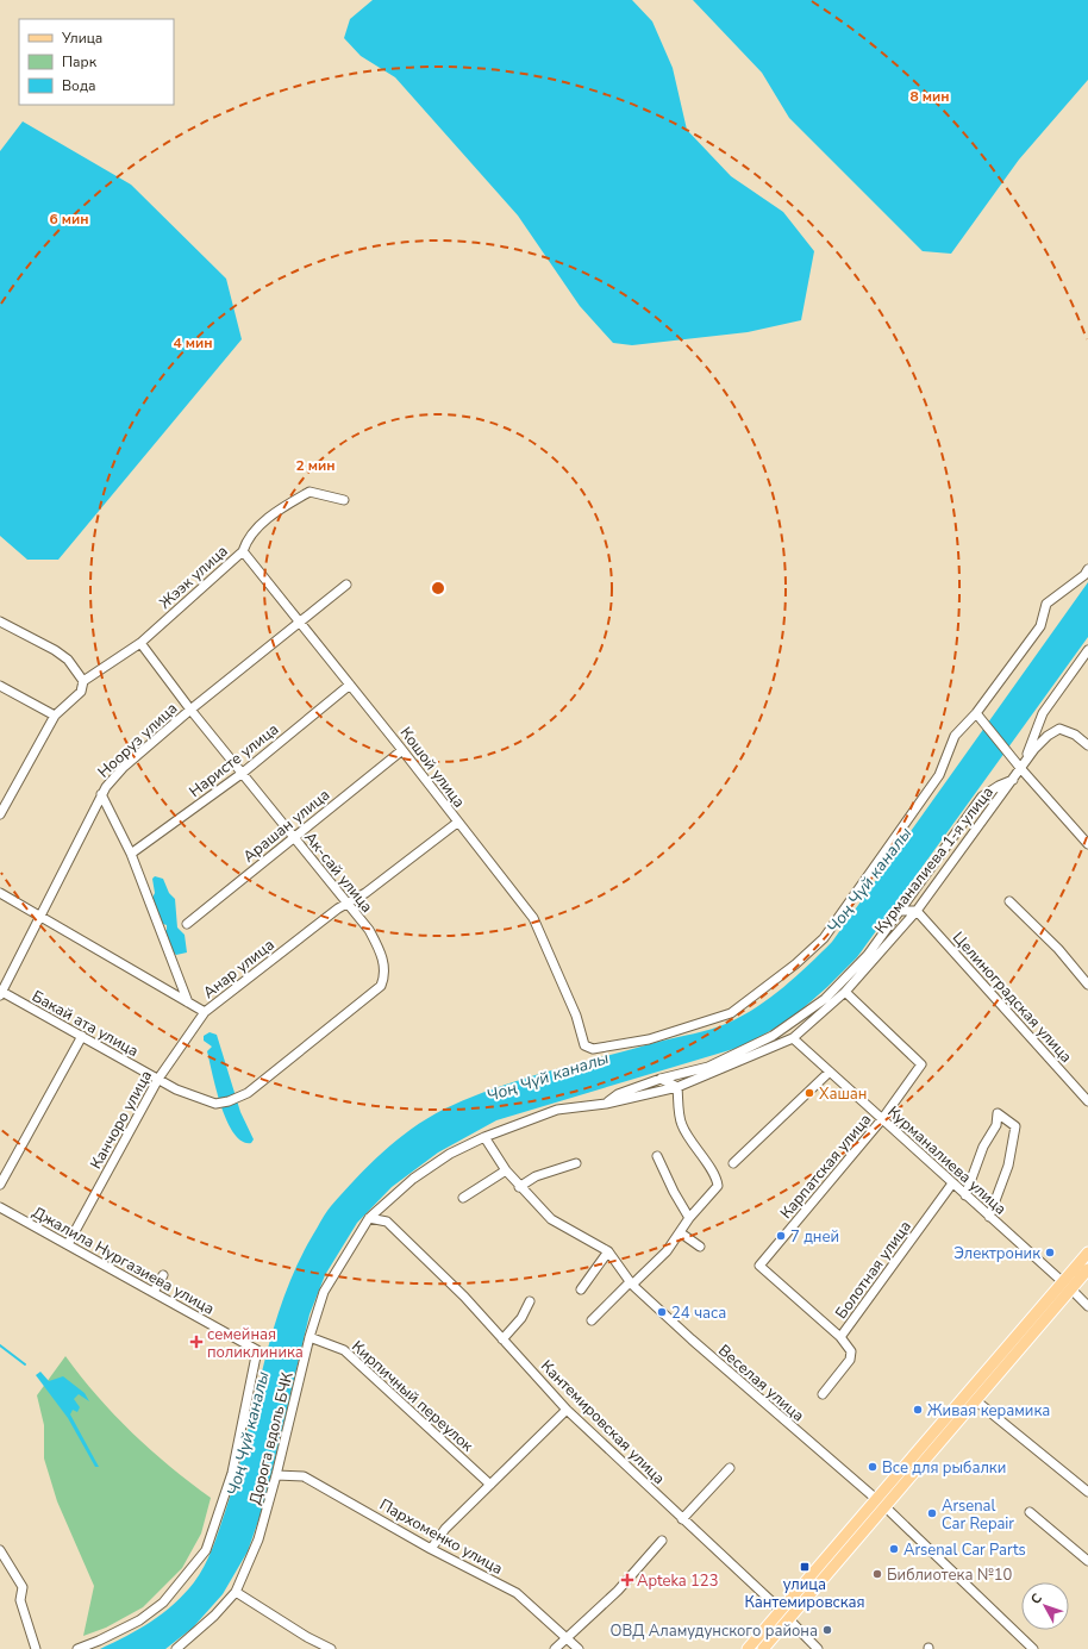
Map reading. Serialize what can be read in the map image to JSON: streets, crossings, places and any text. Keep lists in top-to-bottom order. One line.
{"streets":{"street":["Жээк улица","Нооруз улица","Наристе улица","Кошой улица","Арашан улица","Курманалиева 1-я улица","Ак-сай улица","Анар улица","Целиноградская улица","Бакай ата улица","Канчоро улица","Курманалиева улица","Карпатская улица","Джалила Нургазиева улица","Болотная улица","Веселая улица","Кирпичный переулок","Кантемировская улица","Дорога вдоль БЧК","Пархоменко улица"]},"crossings":[["Жээк улица","Кошой улица"],["Жээк улица","Ак-сай улица"],["Нооруз улица","Кошой улица"],["Нооруз улица","Ак-сай улица"],["Нооруз улица","Анар улица"],["Нооруз улица","Бакай ата улица"],["Наристе улица","Кошой улица"],["Наристе улица","Ак-сай улица"],["Кошой улица","Арашан улица"],["Кошой улица","Анар улица"],["Арашан улица","Ак-сай улица"],["Курманалиева 1-я улица","Целиноградская улица"],["Курманалиева 1-я улица","Курманалиева улица"],["Курманалиева 1-я улица","Карпатская улица"],["Курманалиева 1-я улица","Веселая улица"],["Курманалиева 1-я улица","Дорога вдоль БЧК"],["Ак-сай улица","Анар улица"],["Ак-сай улица","Бакай ата улица"],["Ак-сай улица","Канчоро улица"],["Анар улица","Канчоро улица"],["Бакай ата улица","Канчоро улица"],["Канчоро улица","Джалила Нургазиева улица"],["Курманалиева улица","Карпатская улица"],["Курманалиева улица","Болотная улица"],["Карпатская улица","Болотная улица"],["Веселая улица","Дорога вдоль БЧК"],["Кирпичный переулок","Дорога вдоль БЧК"],["Кантемировская улица","Дорога вдоль БЧК"],["Дорога вдоль БЧК","Пархоменко улица"]],"water":["Чоң Чүй каналы"],"places":{"other":["Хашан","7 дней","Электроник","24 часа","Живая керамика","Все для рыбалки","Arsenal Car Repair","Arsenal Car Parts","Библиотека №10","ОВД Аламудунского района"],"health":["семейная поликлиника","Apteka 123"],"transit":["улица Кантемировская"]},"legend":["Улица","Парк","Вода"],"north":"top left","rings":["8 мин","6 мин","4 мин","2 мин"]}
